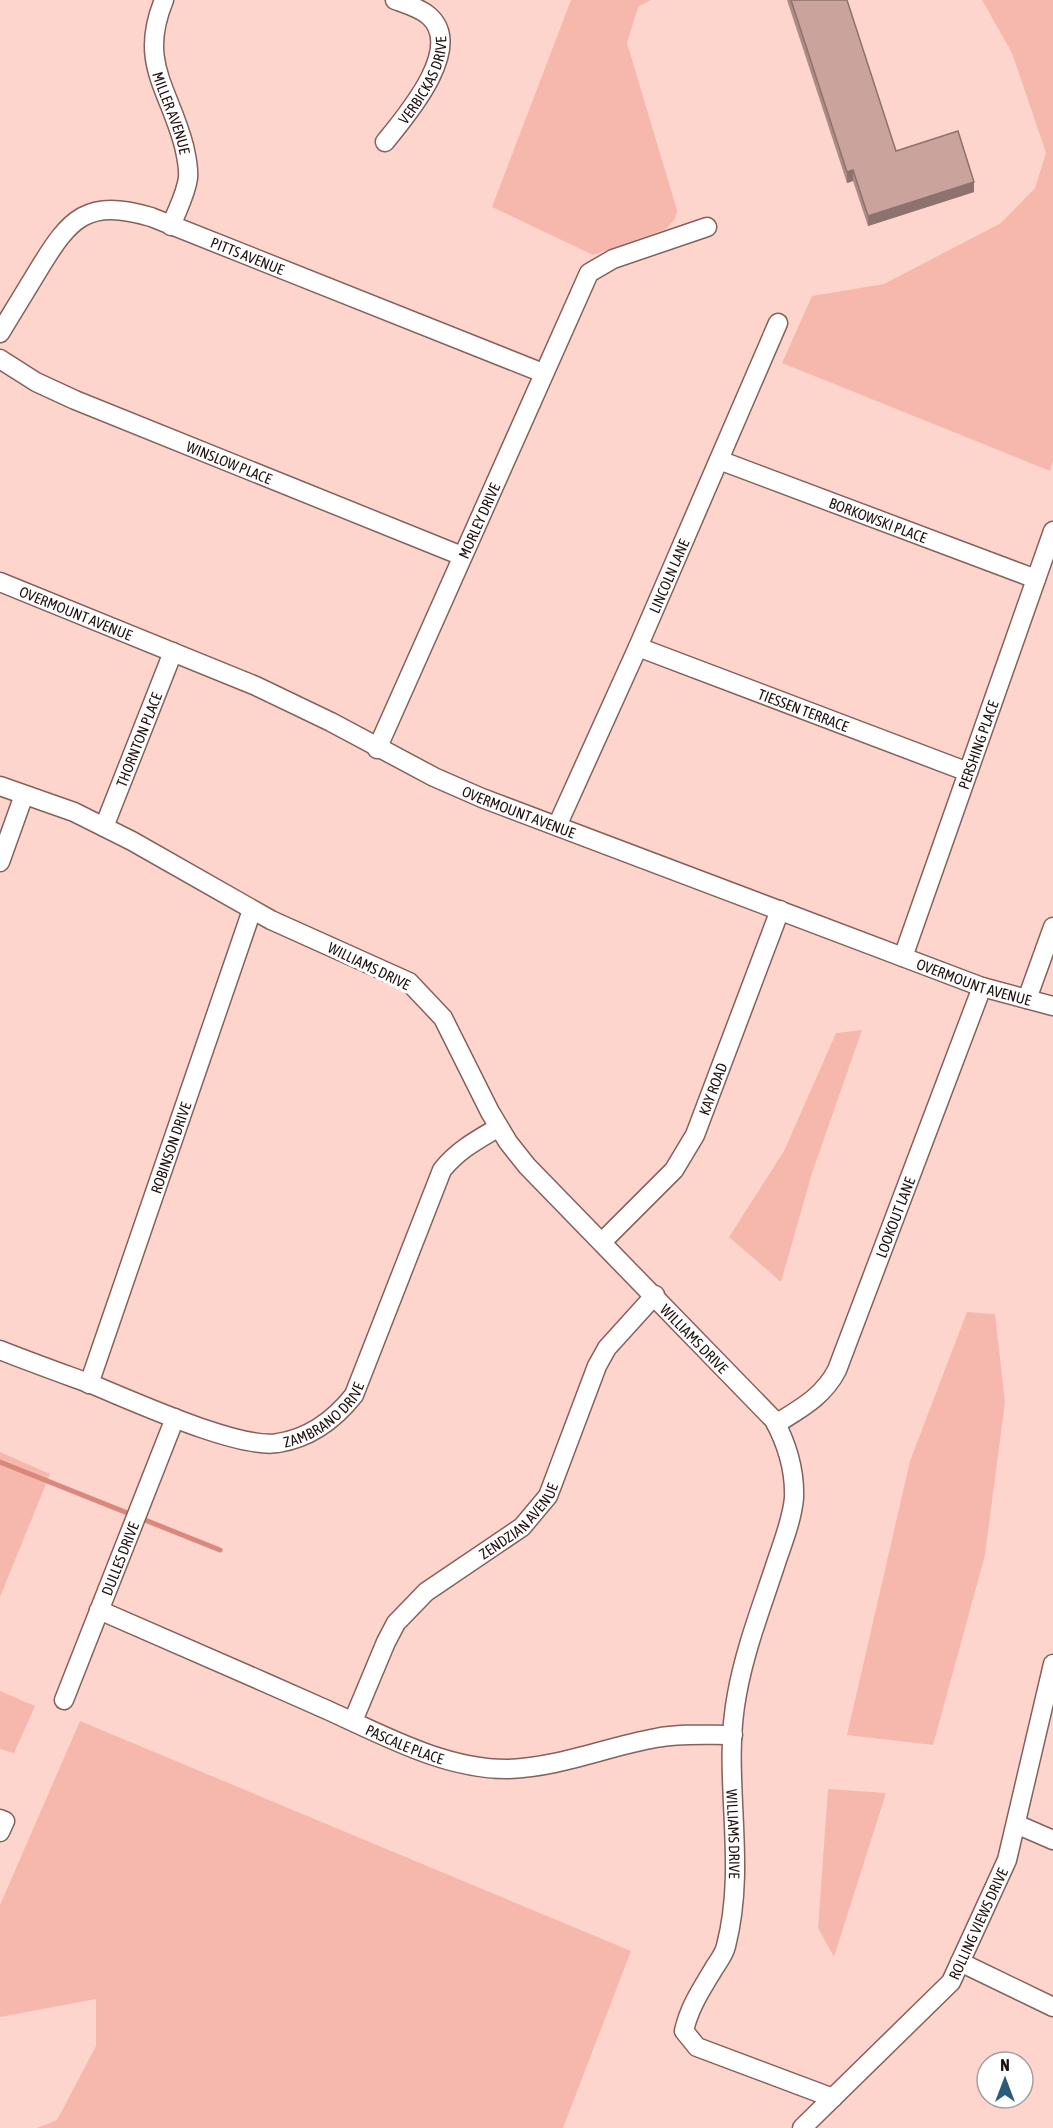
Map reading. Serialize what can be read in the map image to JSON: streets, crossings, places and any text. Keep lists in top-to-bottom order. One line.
{"streets":{"street":["VERBICKAS DRIVE","MILLER AVENUE","PITTS AVENUE","WINSLOW PLACE","MORLEY DRIVE","BORKOWSKI PLACE","LINCOLN LANE","OVERMOUNT AVENUE","TIESSEN TERRACE","THORNTON PLACE","PERSHING PLACE","WILLIAMS DRIVE","KAY ROAD","ROBINSON DRIVE","LOOKOUT LANE","ZAMBRANO DRIVE","ZENDZIAN AVENUE","DULLES DRIVE","PASCALE PLACE","ROLLING VIEWS DRIVE"]},"crossings":[["MILLER AVENUE","PITTS AVENUE"],["PITTS AVENUE","MORLEY DRIVE"],["WINSLOW PLACE","MORLEY DRIVE"],["MORLEY DRIVE","OVERMOUNT AVENUE"],["BORKOWSKI PLACE","LINCOLN LANE"],["BORKOWSKI PLACE","PERSHING PLACE"],["LINCOLN LANE","OVERMOUNT AVENUE"],["LINCOLN LANE","TIESSEN TERRACE"],["OVERMOUNT AVENUE","THORNTON PLACE"],["OVERMOUNT AVENUE","PERSHING PLACE"],["OVERMOUNT AVENUE","KAY ROAD"],["OVERMOUNT AVENUE","LOOKOUT LANE"],["TIESSEN TERRACE","PERSHING PLACE"],["THORNTON PLACE","WILLIAMS DRIVE"],["WILLIAMS DRIVE","KAY ROAD"],["WILLIAMS DRIVE","ROBINSON DRIVE"],["WILLIAMS DRIVE","LOOKOUT LANE"],["WILLIAMS DRIVE","ZAMBRANO DRIVE"],["WILLIAMS DRIVE","ZENDZIAN AVENUE"],["WILLIAMS DRIVE","PASCALE PLACE"],["WILLIAMS DRIVE","ROLLING VIEWS DRIVE"],["ROBINSON DRIVE","ZAMBRANO DRIVE"],["ZAMBRANO DRIVE","DULLES DRIVE"],["ZENDZIAN AVENUE","PASCALE PLACE"],["DULLES DRIVE","PASCALE PLACE"]],"north":"top"}
